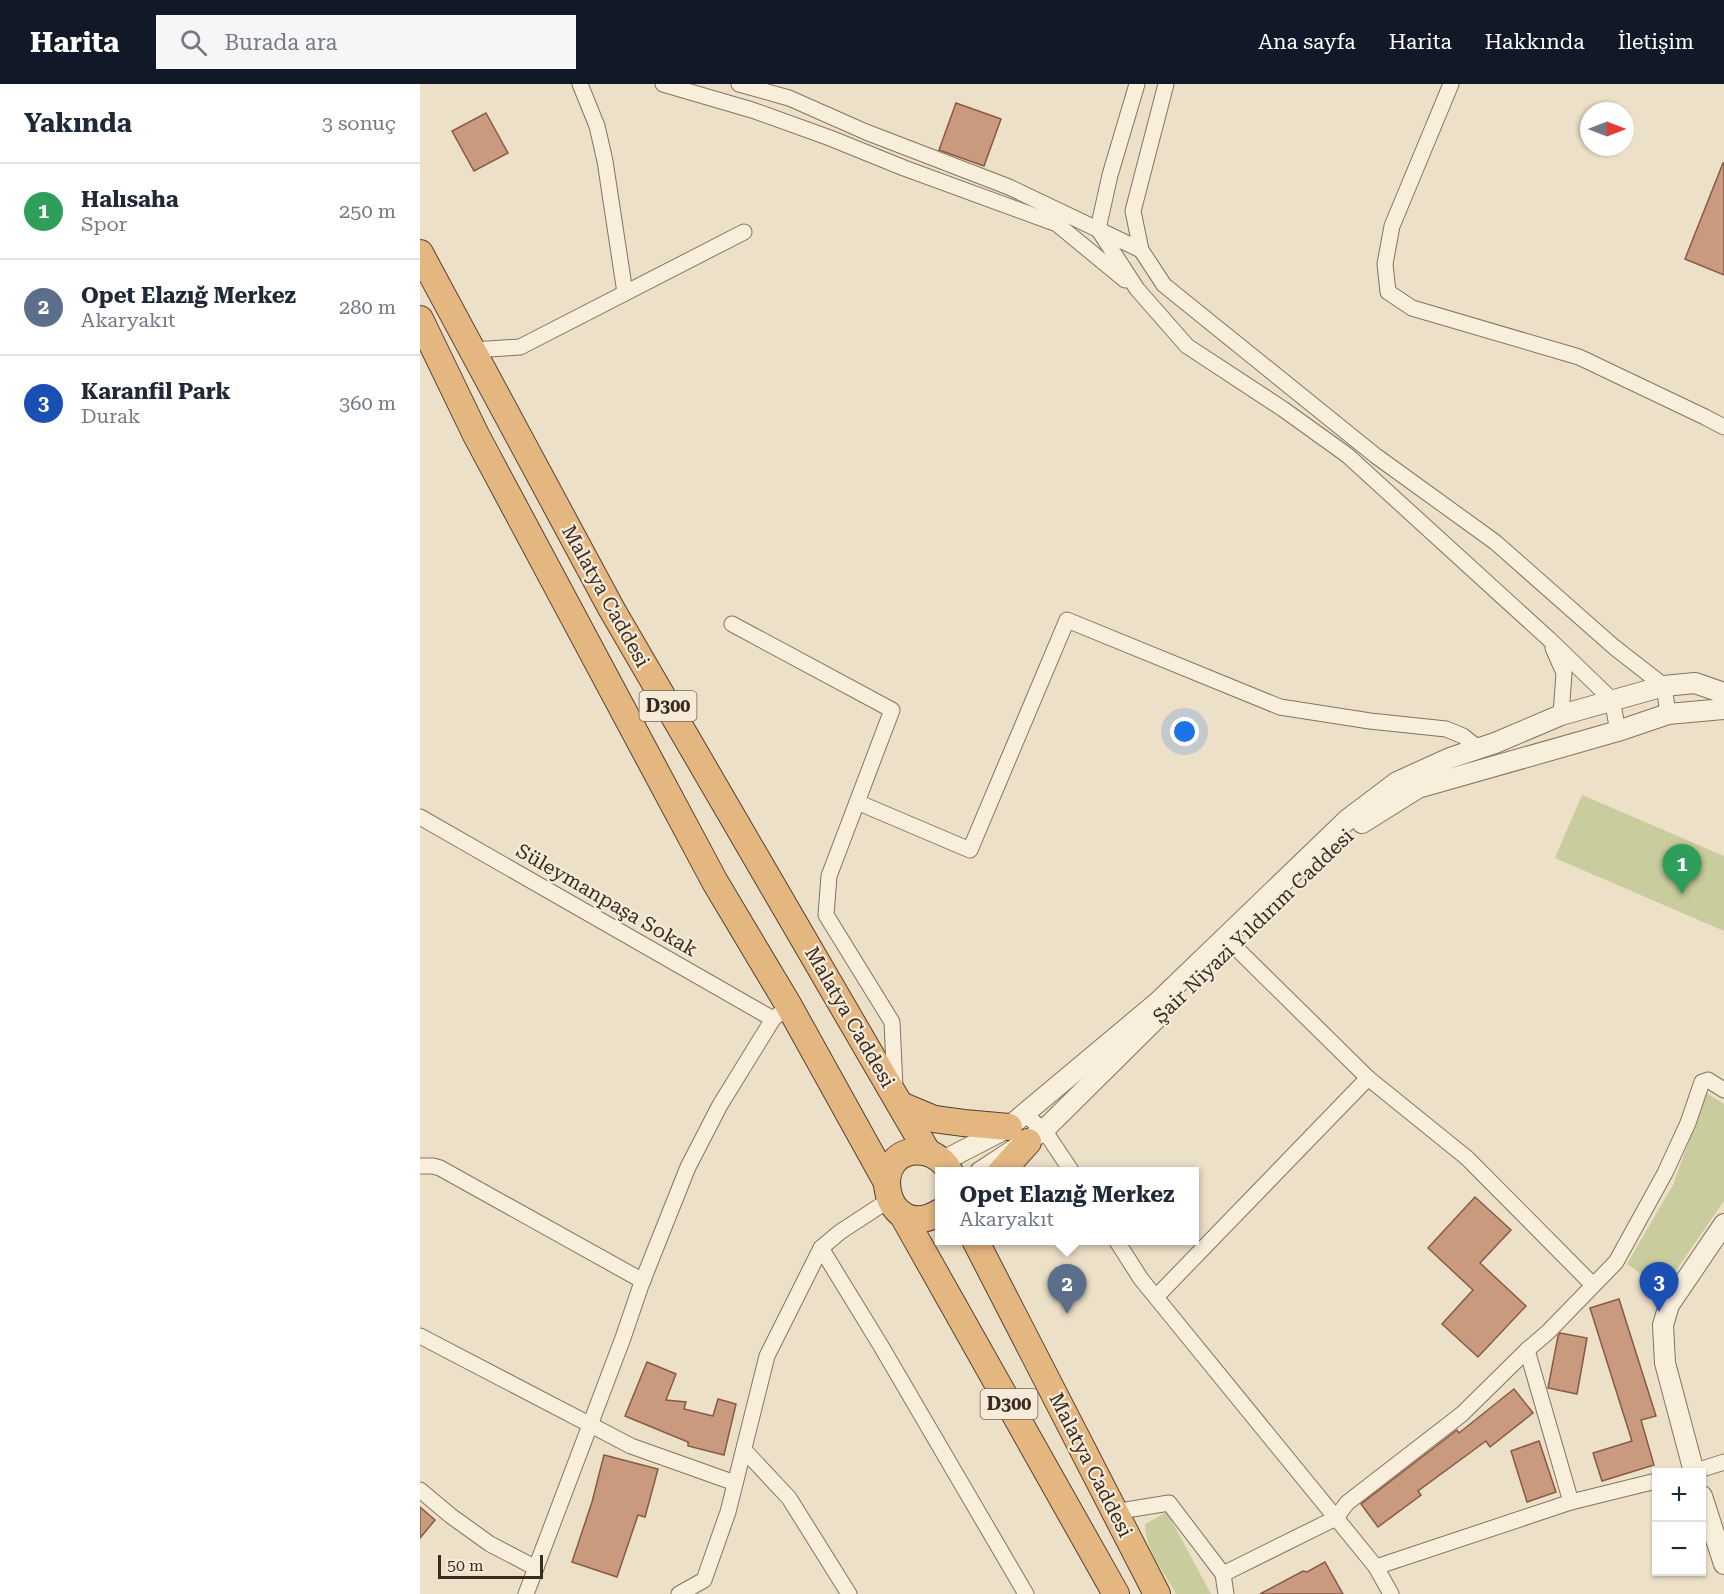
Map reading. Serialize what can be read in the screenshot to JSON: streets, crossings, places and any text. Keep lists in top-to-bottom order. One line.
{"streets":{"highway":["Malatya Caddesi","D300"],"street":["Süleymanpaşa Sokak","Şair Niyazi Yıldırım Caddesi"]},"crossings":[["Malatya Caddesi","Süleymanpaşa Sokak"]],"scale_bar":"50 m","north":"right","page":{"header":"Harita","search":"Burada ara","nav":["Ana sayfa","Harita","Hakkında","İletişim"],"heading":["Yakında","3 sonuç"],"list":[{"mark":"1","name":"Halısaha","note":"Spor","value":"250 m"},{"mark":"2","name":"Opet Elazığ Merkez","note":"Akaryakıt","value":"280 m"},{"mark":"3","name":"Karanfil Park","note":"Durak","value":"360 m"}],"pins":["1","3","2"],"popup":["Opet Elazığ Merkez","Akaryakıt"],"map_buttons":["+","−"],"scale":"50 m"}}
